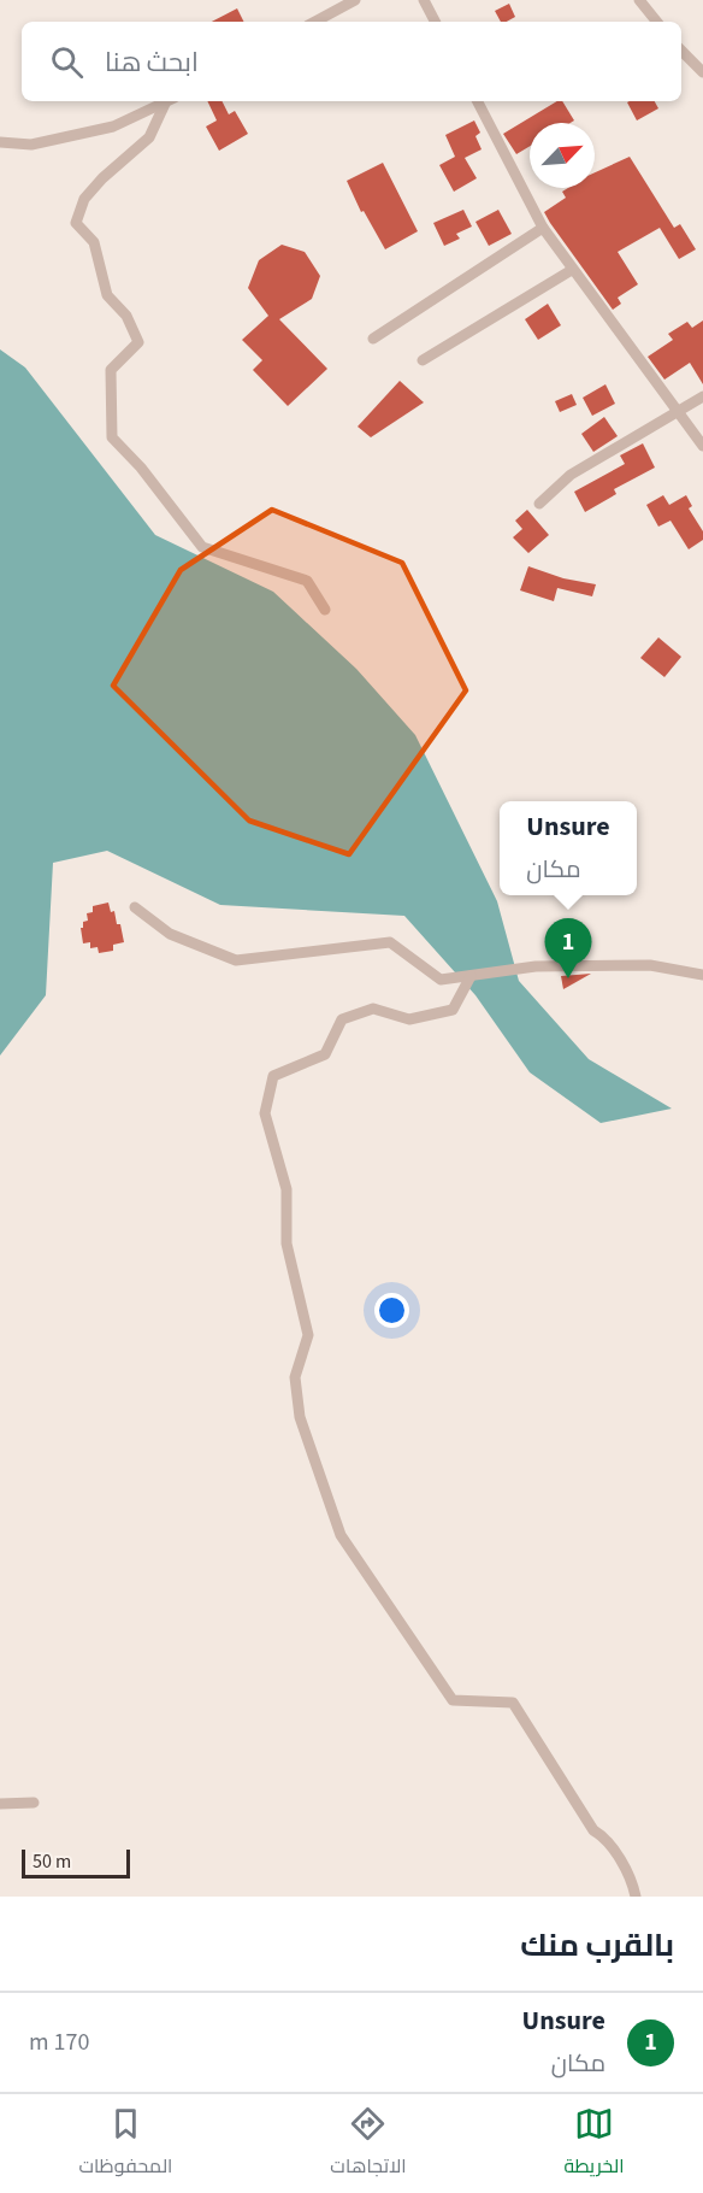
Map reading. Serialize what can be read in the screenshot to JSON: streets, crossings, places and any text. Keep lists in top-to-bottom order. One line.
{"scale_bar":"50 m","north":"top right","page":{"search":"ابحث هنا","popup":["Unsure","مكان"],"pins":"1","scale":"50 m","heading":"بالقرب منك","list":[{"mark":"1","name":"Unsure","note":"مكان","value":"170 m"}],"nav":["الخريطة","الاتجاهات","المحفوظات"]}}
